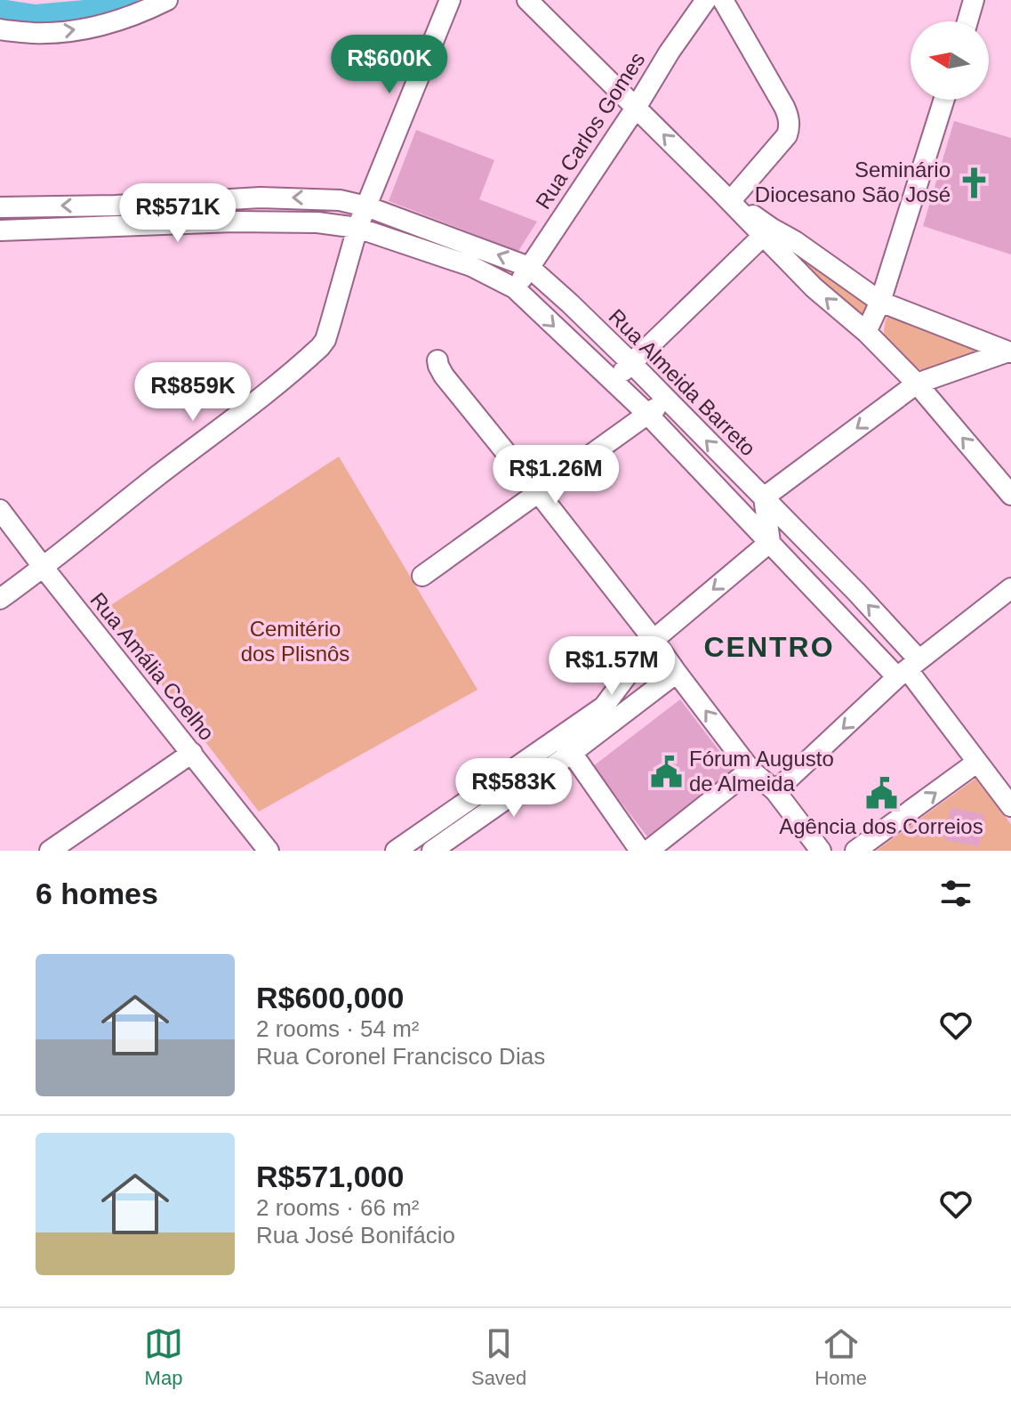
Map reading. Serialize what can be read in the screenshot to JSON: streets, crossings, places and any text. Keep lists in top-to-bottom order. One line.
{"streets":{"street":["Rua Carlos Gomes","Rua Almeida Barreto","Rua Amália Coelho"]},"crossings":[["Rua Carlos Gomes","Rua Almeida Barreto"]],"districts":["CENTRO"],"parks":["Cemitério dos Plisnôs"],"places":{"church":["Seminário Diocesano São José"],"public building":["Fórum Augusto de Almeida","Agência dos Correios"]},"north":"left","page":{"price":["R$600K","R$571K","R$859K","R$1.26M","R$1.57M","R$583K"],"heading":"6 homes","list":[{"name":"R$600,000","note":"2 rooms · 54 m² · Rua Coronel Francisco Dias"},{"name":"R$571,000","note":"2 rooms · 66 m² · Rua José Bonifácio"}],"tabs":["Map","Saved","Home"]}}
